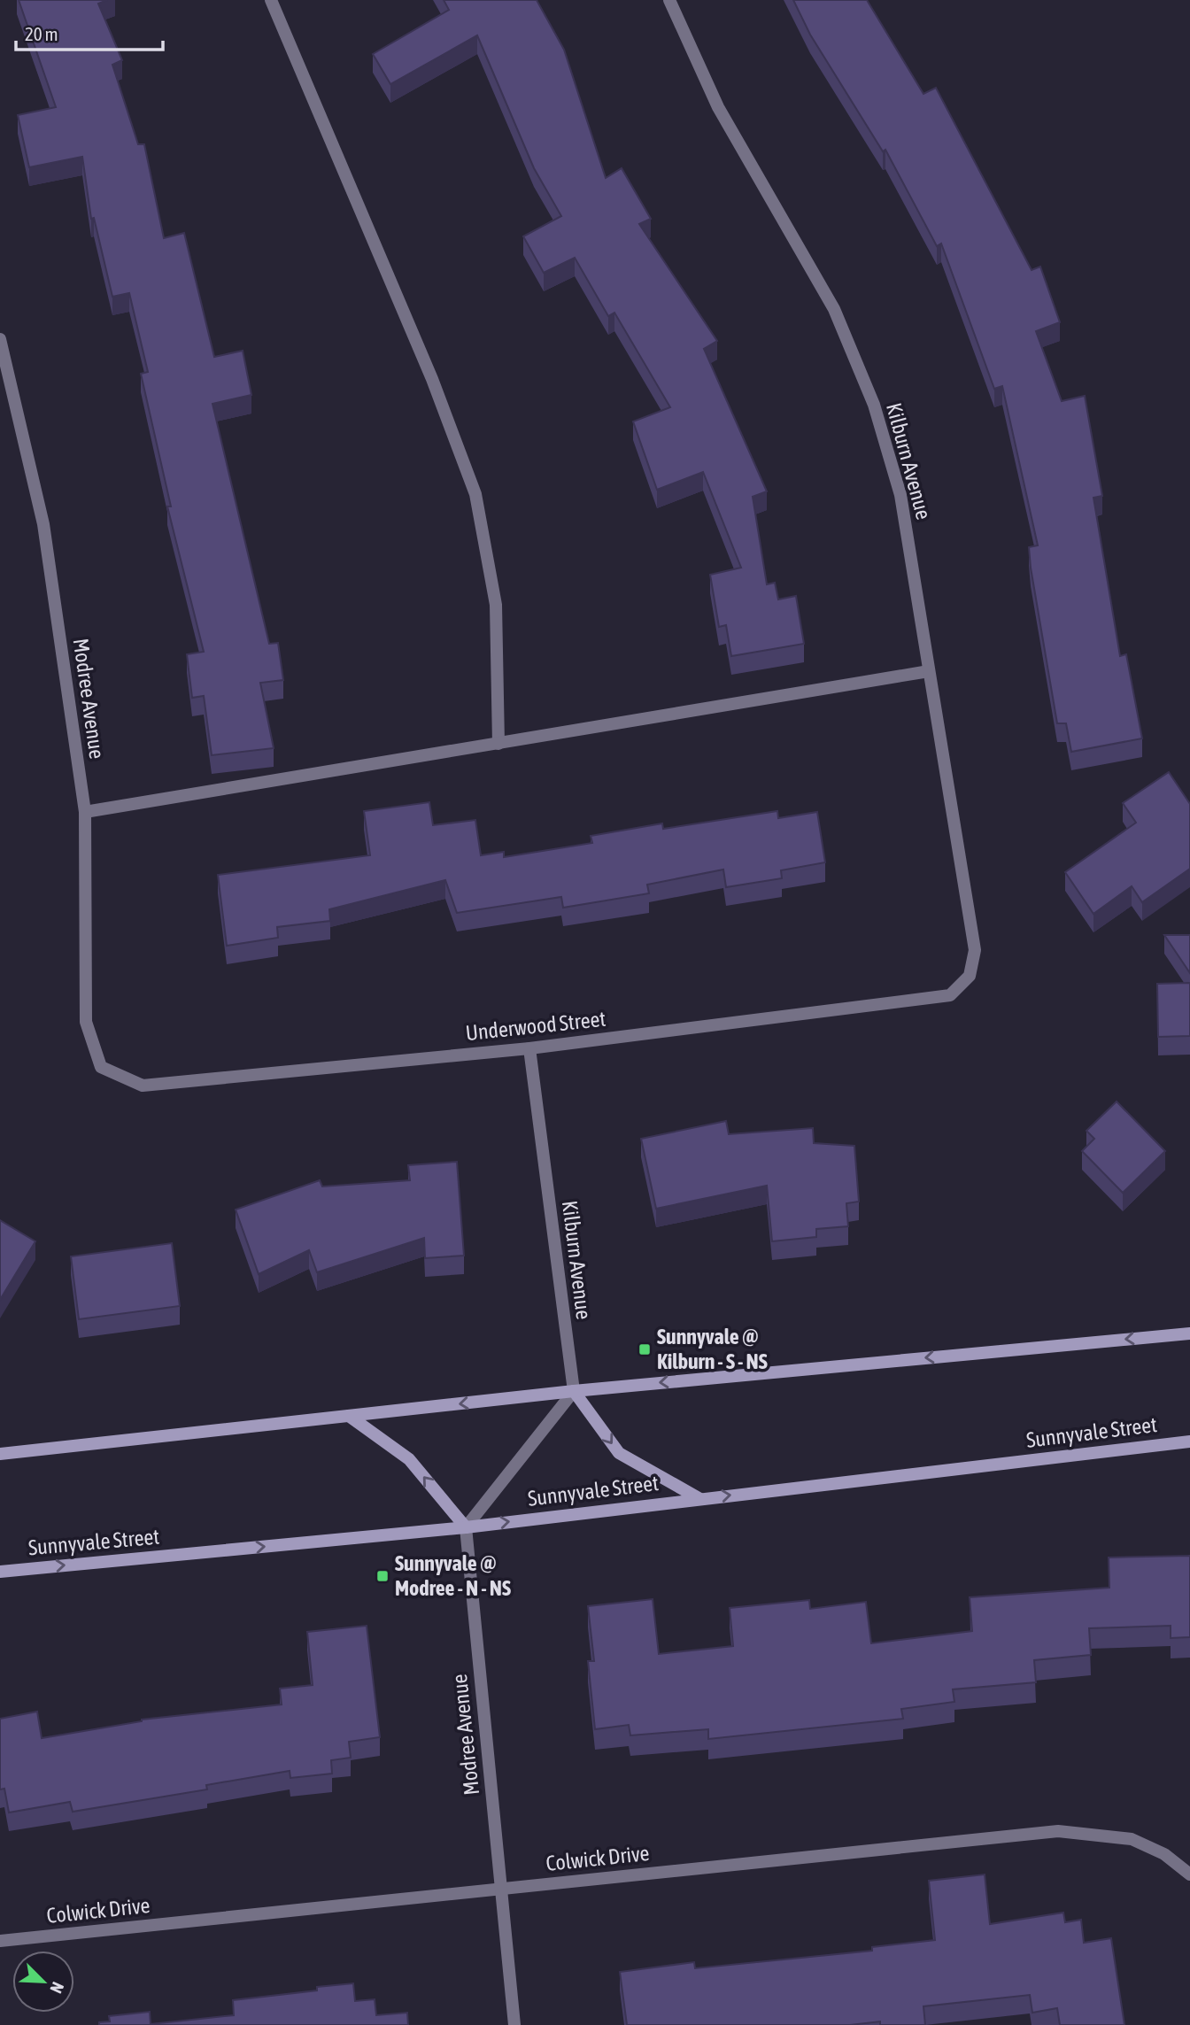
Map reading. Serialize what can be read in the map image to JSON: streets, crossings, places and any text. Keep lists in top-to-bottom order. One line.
{"streets":{"street":["Kilburn Avenue","Modree Avenue","Underwood Street","Sunnyvale Street","Colwick Drive"]},"crossings":[["Kilburn Avenue","Underwood Street"],["Modree Avenue","Underwood Street"],["Modree Avenue","Sunnyvale Street"],["Modree Avenue","Colwick Drive"]],"one_way":["Sunnyvale Street"],"places":{"transit":["Sunnyvale @ Kilburn - S - NS","Sunnyvale @ Modree - N - NS"]},"scale_bar":"20 m","north":"bottom right"}
